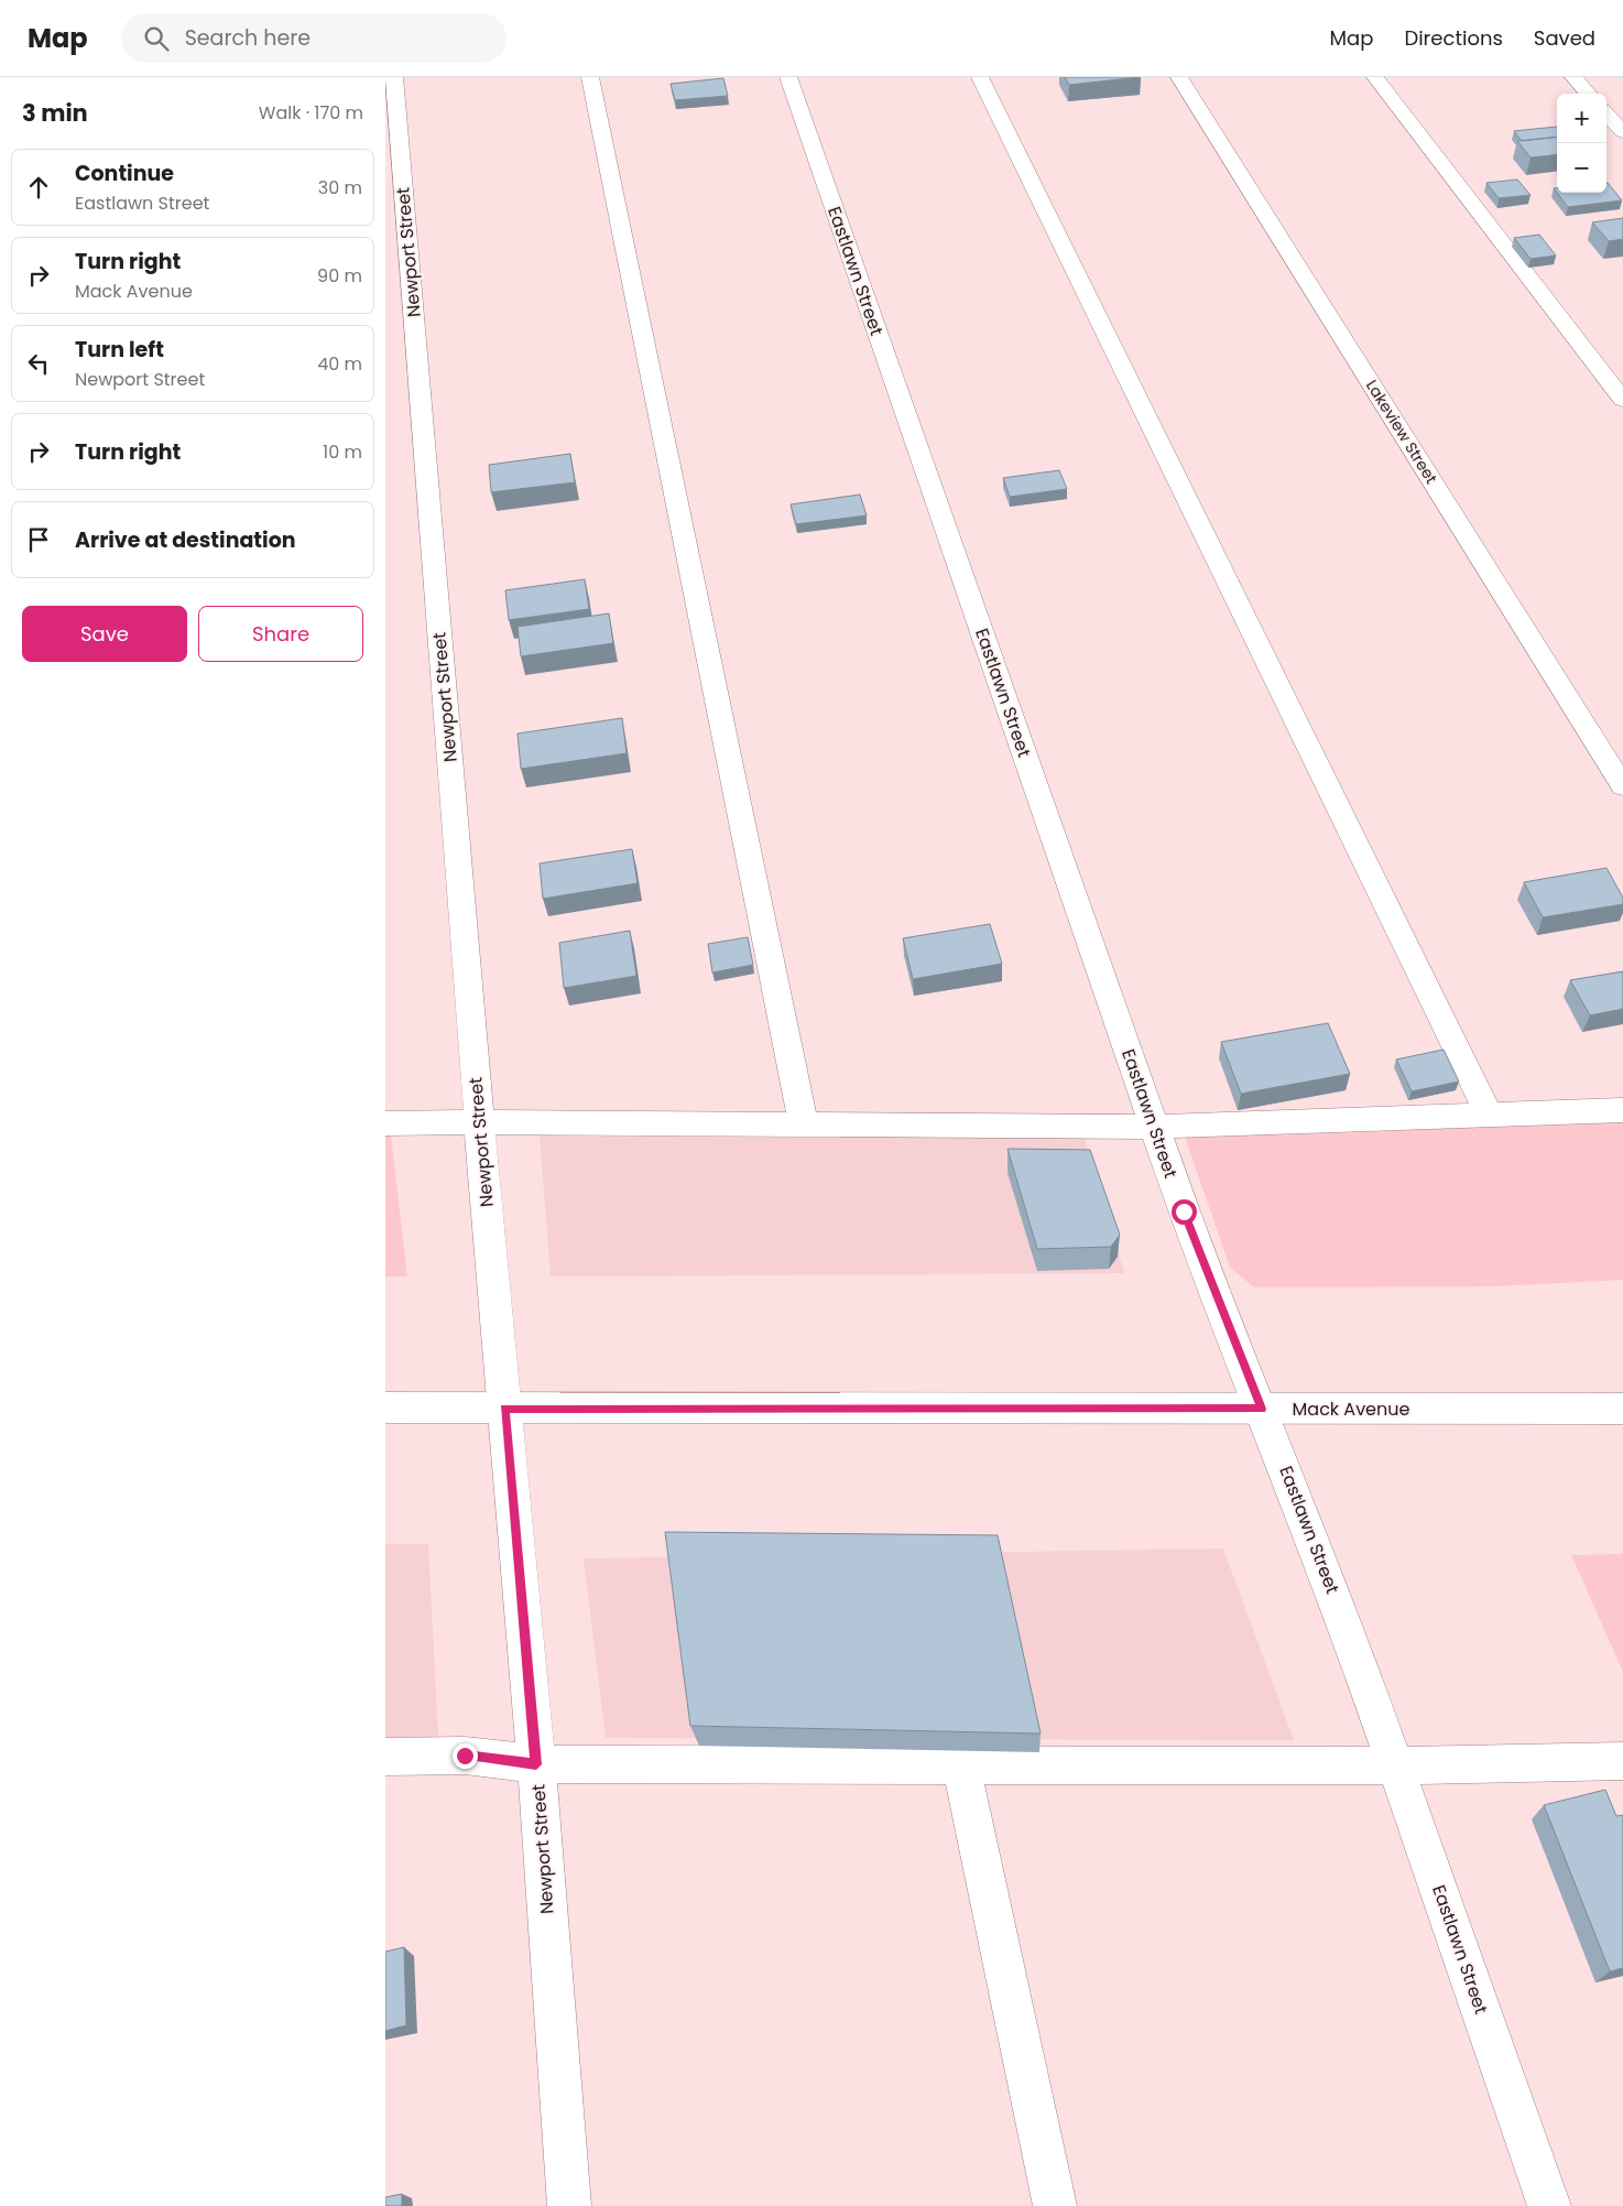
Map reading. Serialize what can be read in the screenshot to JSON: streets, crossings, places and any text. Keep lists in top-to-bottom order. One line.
{"streets":{"street":["Newport Street","Eastlawn Street","Lakeview Street","Mack Avenue"]},"crossings":[["Newport Street","Mack Avenue"],["Eastlawn Street","Mack Avenue"]],"page":{"header":"Map","search":"Search here","nav":["Map","Directions","Saved"],"heading":["3 min","Walk · 170 m"],"map_buttons":["+","−"],"list":[["Continue","Eastlawn Street","30 m"],["Turn right","Mack Avenue","90 m"],["Turn left","Newport Street","40 m"],["Turn right","10 m"],"Arrive at destination"],"buttons":["Save","Share"]}}
